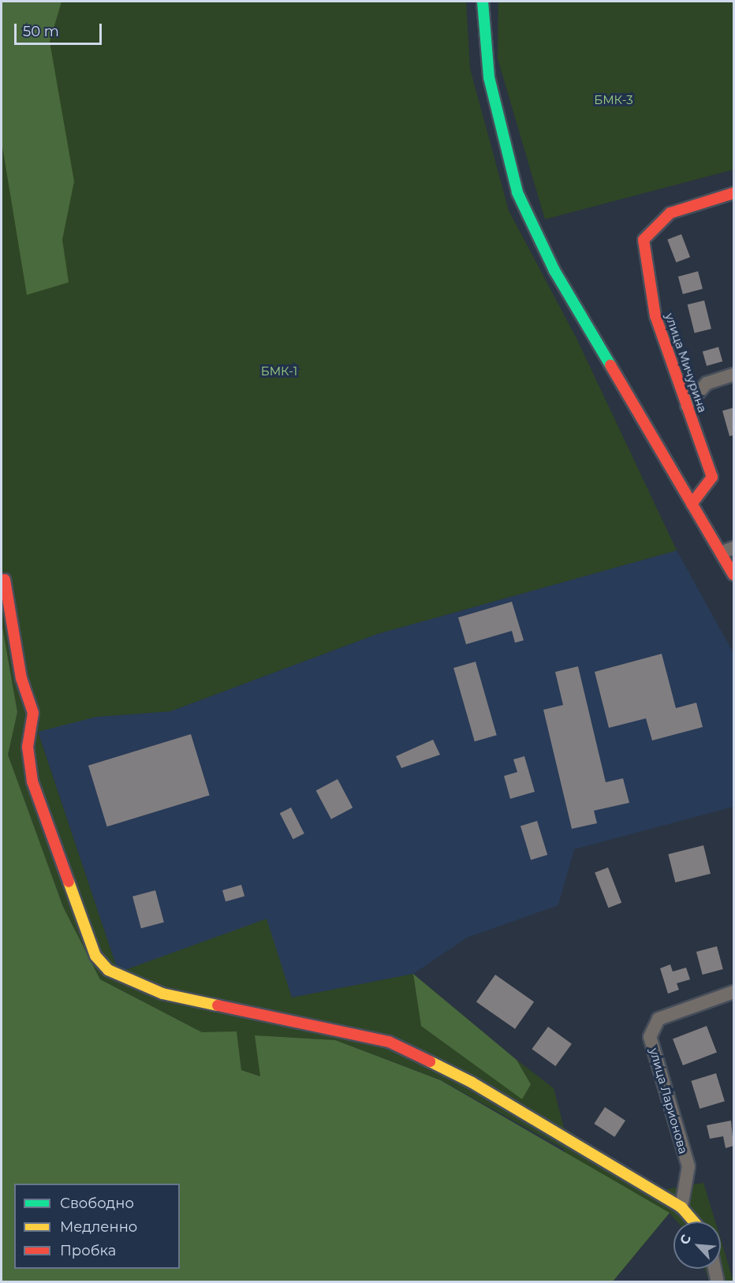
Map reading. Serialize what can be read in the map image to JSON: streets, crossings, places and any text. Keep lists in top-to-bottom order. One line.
{"streets":{"street":["улица Мичурина","улица Ларионова"]},"parks":["БМК-3","БМК-1"],"legend":["Свободно","Медленно","Пробка"],"scale_bar":"50 m","north":"top left"}
